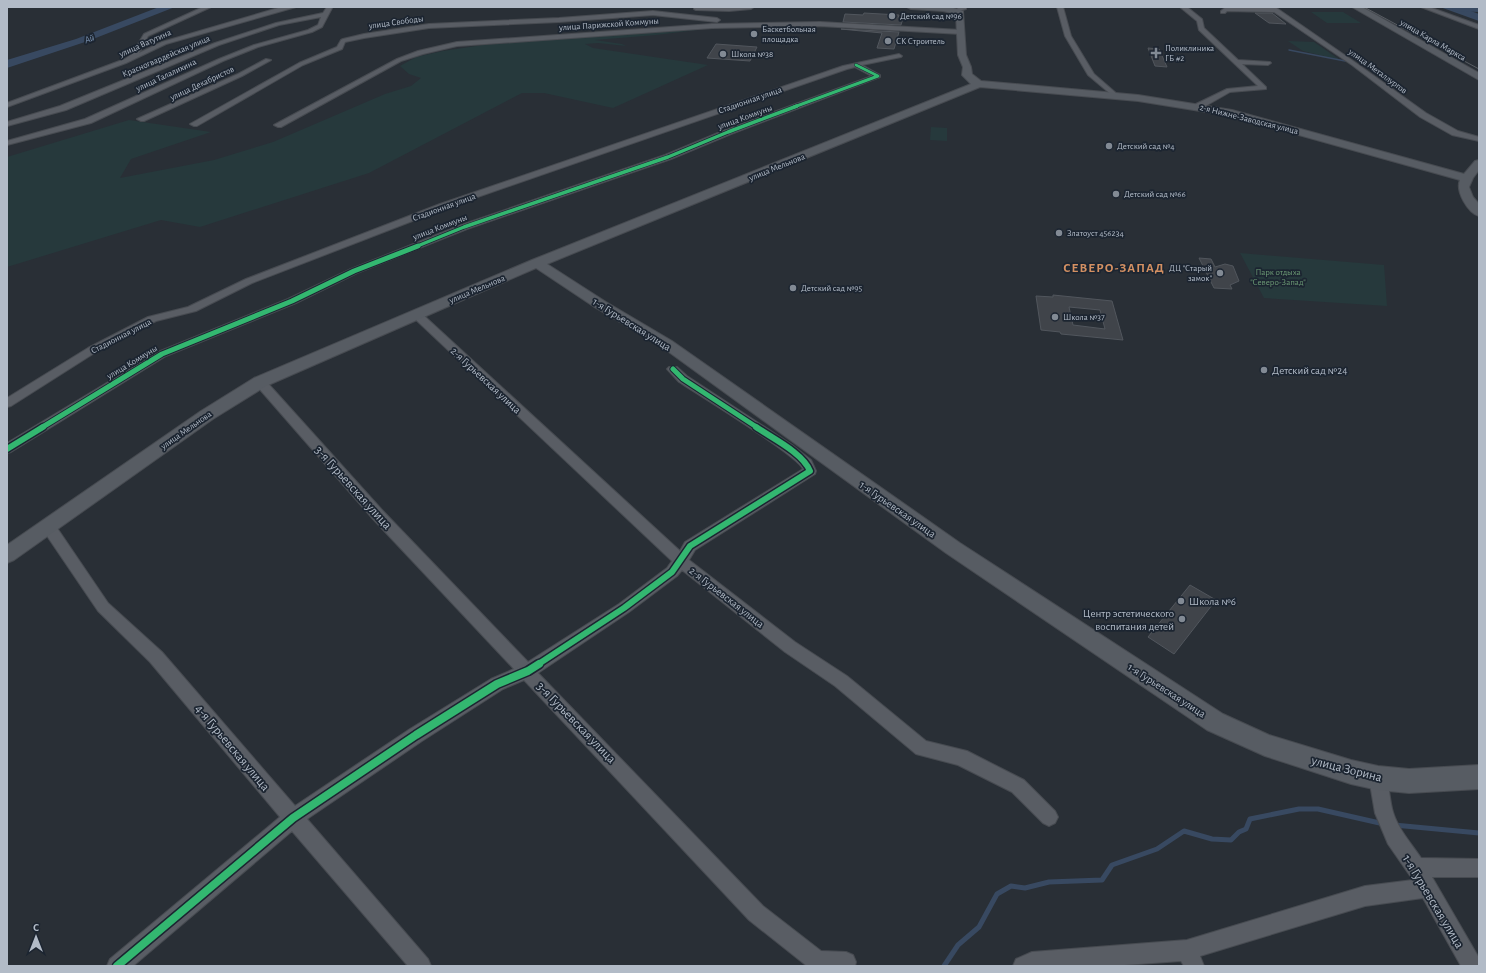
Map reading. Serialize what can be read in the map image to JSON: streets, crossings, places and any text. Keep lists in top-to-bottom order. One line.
{"streets":{"main road":["улица Карла Маркса","2-я Нижне-Заводская улица","улица Мельнова","1-я Гурьевская улица","улица Зорина"],"street":["улица Свободы","улица Парижской Коммуны","улица Ватутина","Красногвардейская улица","улица Металлургов","улица Талалихина","улица Декабристов","Стадионная улица","улица Коммуны","2-я Гурьевская улица","3-я Гурьевская улица","4-я Гурьевская улица"]},"crossings":[["улица Свободы","улица Парижской Коммуны"],["Красногвардейская улица","улица Талалихина"],["Стадионная улица","улица Коммуны"],["2-я Нижне-Заводская улица","улица Мельнова"],["улица Мельнова","1-я Гурьевская улица"],["улица Мельнова","2-я Гурьевская улица"],["улица Мельнова","3-я Гурьевская улица"],["улица Мельнова","4-я Гурьевская улица"],["1-я Гурьевская улица","улица Зорина"]],"districts":["СЕВЕРО-ЗАПАД"],"water":["Ай"],"parks":["Парк отдыха \"Северо-Запад\""],"places":{"other":["Детский сад №96","Баскетбольная площадка","СК Строитель","Школа №38","Детский сад №4","Детский сад №66","Златоуст 456234","ДЦ \"Старый замок\"","Детский сад №95","Школа №37","Детский сад №24","Школа №6","Центр эстетического воспитания детей"],"health":["Поликлиника ГБ #2"]},"north":"top"}
